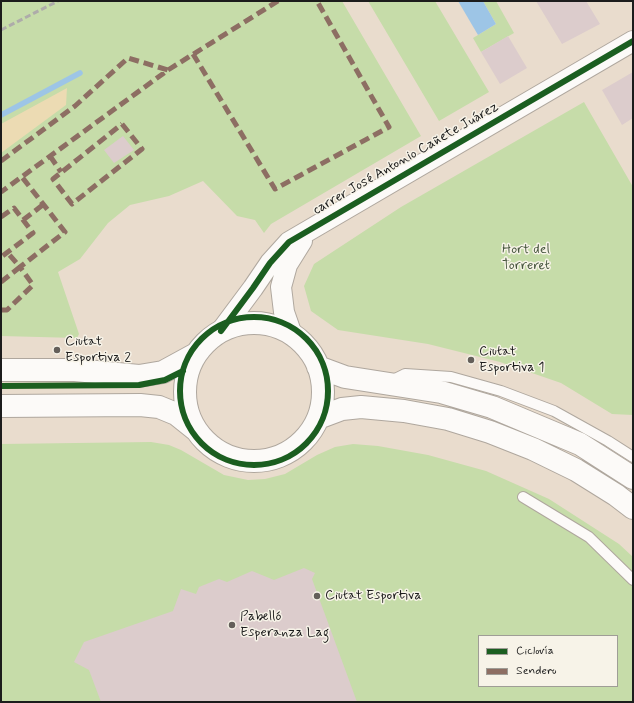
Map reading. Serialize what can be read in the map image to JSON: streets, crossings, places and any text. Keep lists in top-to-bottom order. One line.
{"streets":{"street":["carrer José Antonio Cañete Juárez"]},"parks":["Hort del Torreret"],"places":["Ciutat Esportiva 2","Ciutat Esportiva 1","Ciutat Esportiva","Pabelló Esperanza Lag"],"legend":["Ciclovía","Sendero"]}
